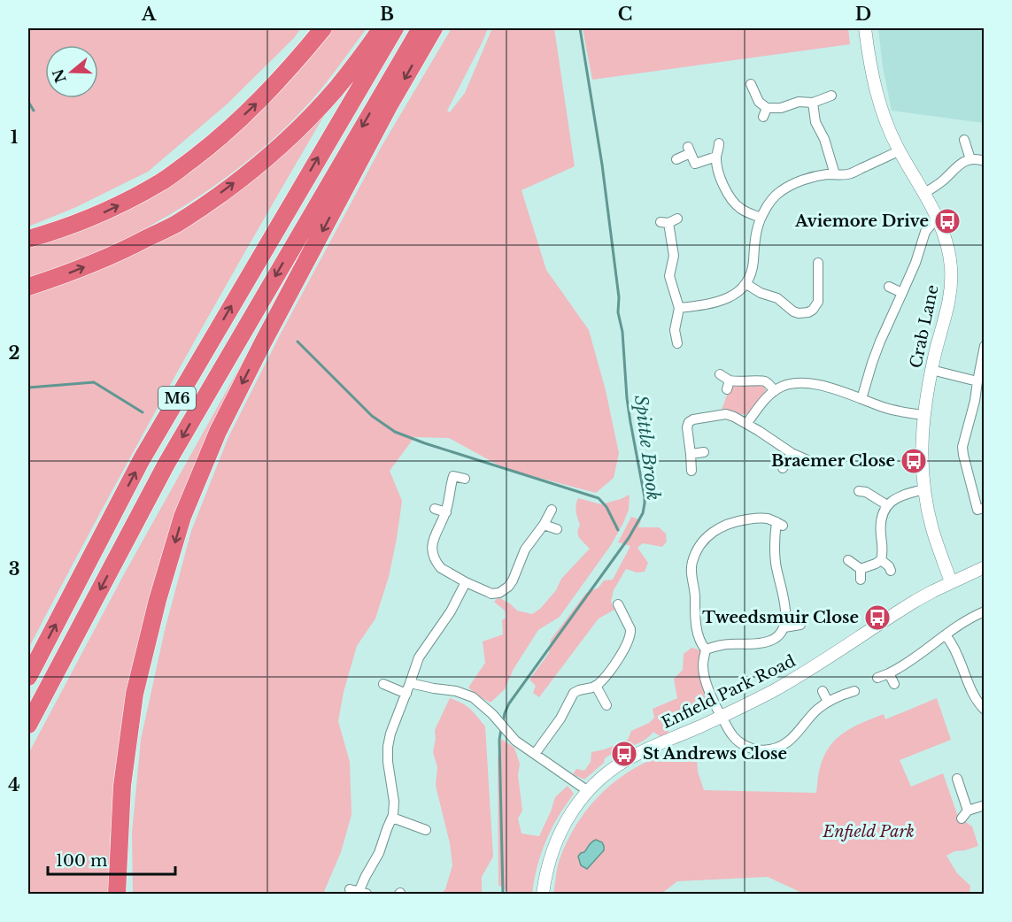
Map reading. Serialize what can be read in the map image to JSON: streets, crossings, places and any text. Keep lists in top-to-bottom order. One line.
{"streets":{"highway":["M6"],"street":["Crab Lane","Enfield Park Road"]},"crossings":[["Crab Lane","Enfield Park Road"]],"water":["Spittle Brook"],"parks":["Enfield Park"],"places":{"bus stop":["Aviemore Drive","Braemer Close","Tweedsmuir Close","St Andrews Close"]},"scale_bar":"100 m","north":"left","grid":{"columns":["A","B","C","D"],"rows":["1","2","3","4"]}}
